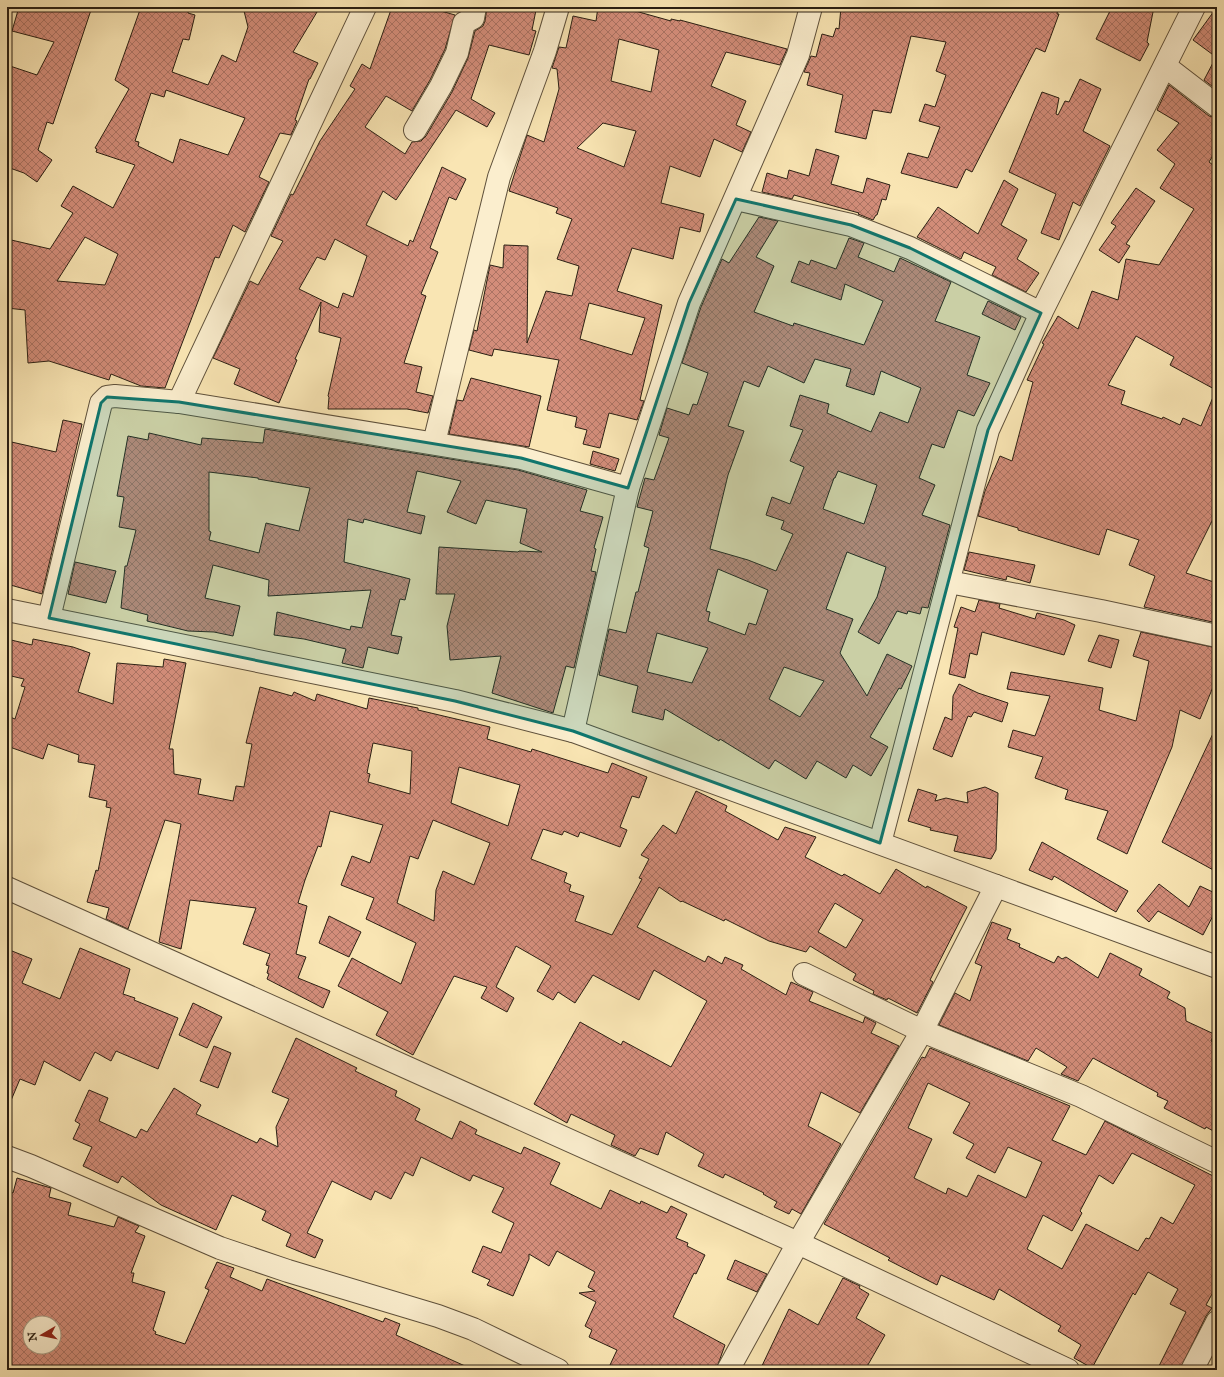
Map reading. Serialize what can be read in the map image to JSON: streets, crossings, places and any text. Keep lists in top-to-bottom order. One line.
{"north":"left"}
